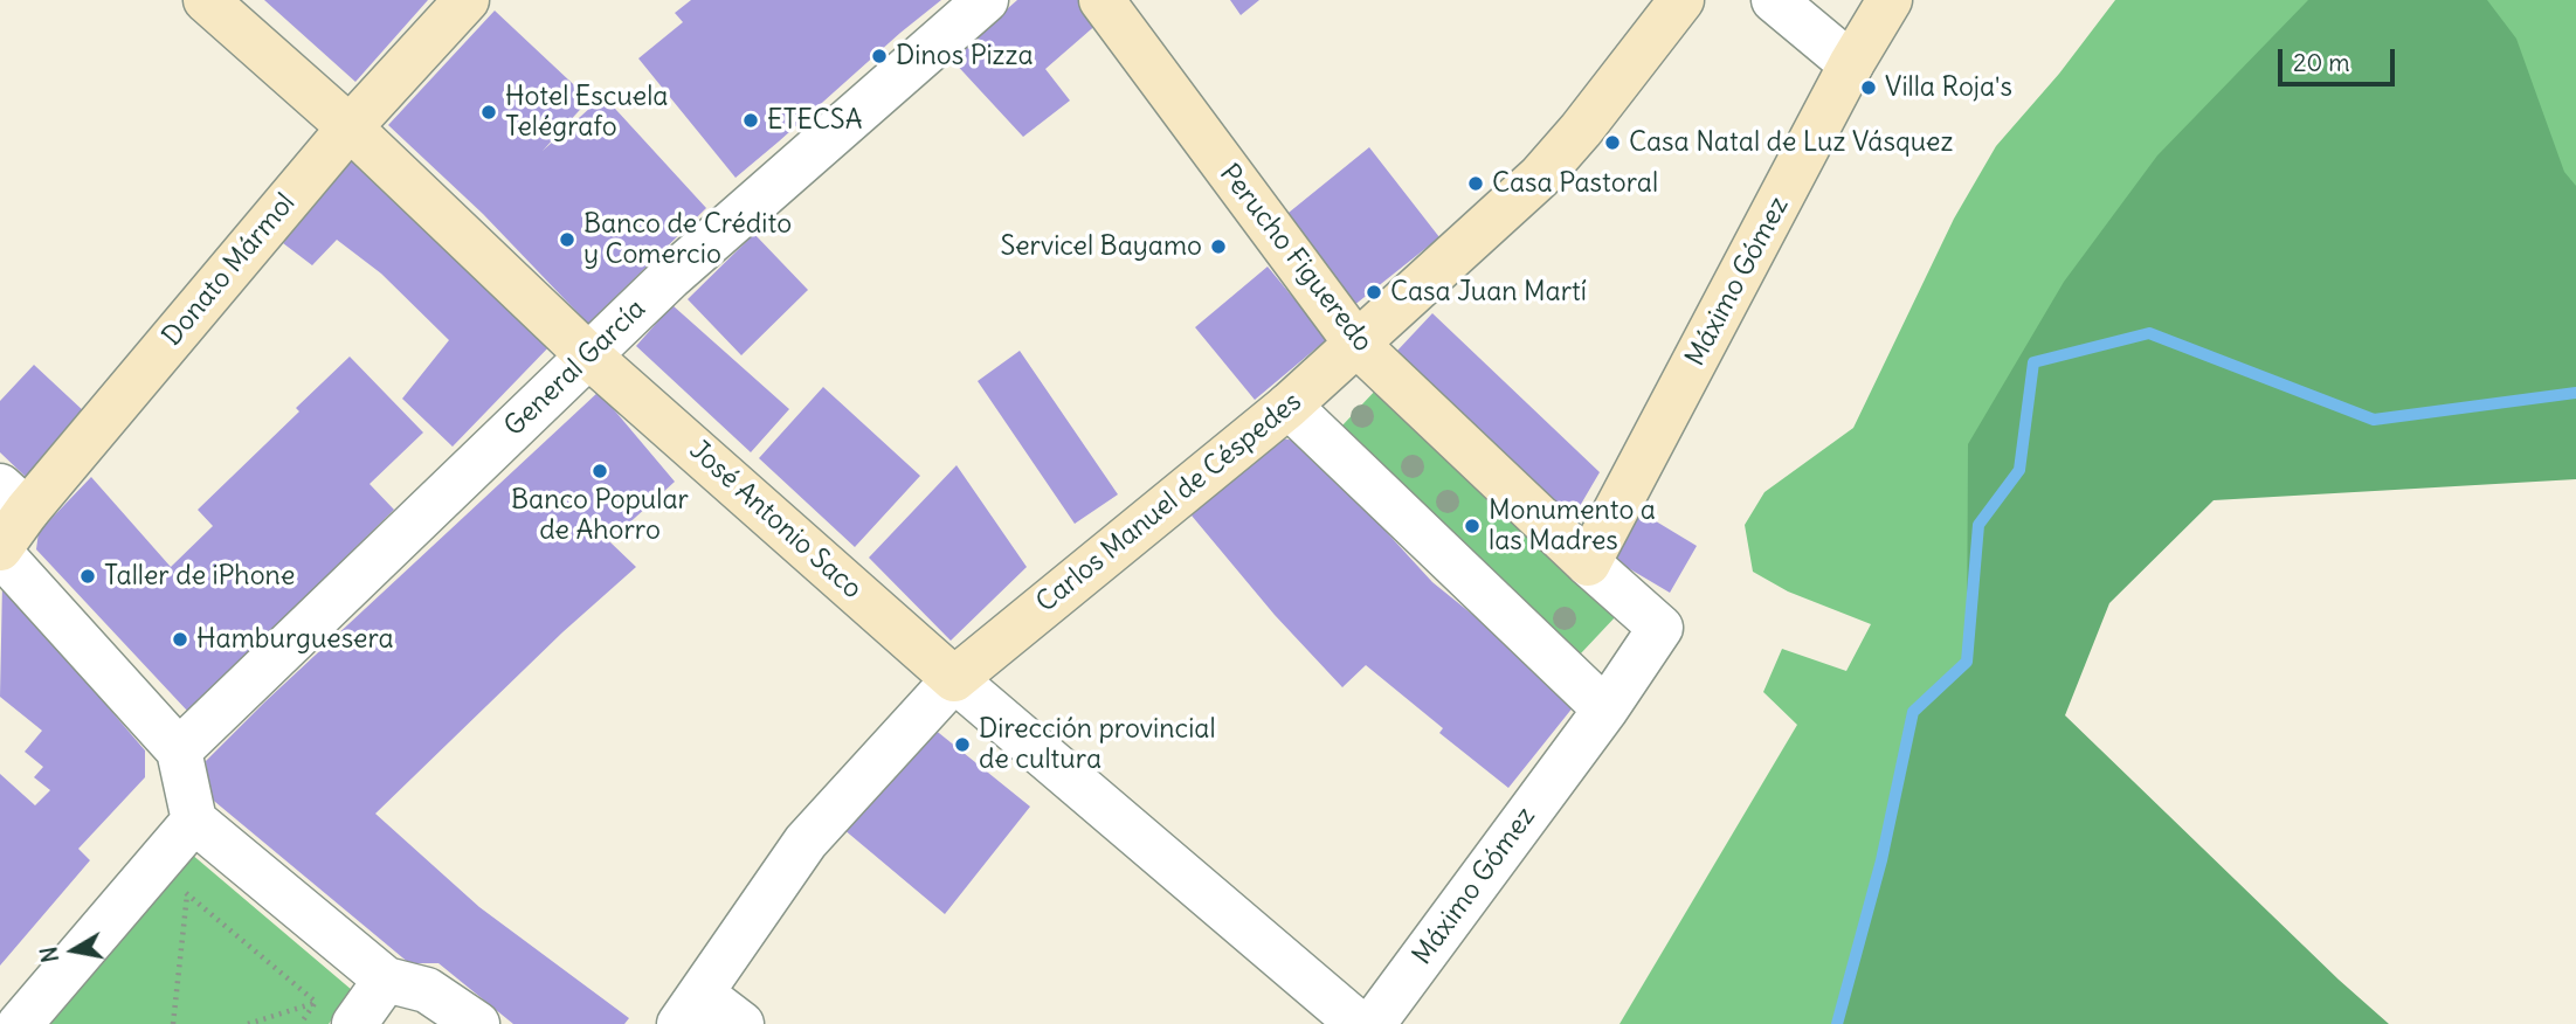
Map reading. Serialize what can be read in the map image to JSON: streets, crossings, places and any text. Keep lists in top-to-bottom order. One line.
{"streets":{"main road":["Perucho Figueredo","Donato Mármol","Máximo Gómez","Carlos Manuel de Céspedes","José Antonio Saco"],"street":["General García"]},"crossings":[["Perucho Figueredo","Máximo Gómez"],["Perucho Figueredo","Carlos Manuel de Céspedes"],["Donato Mármol","José Antonio Saco"],["General García","José Antonio Saco"],["Carlos Manuel de Céspedes","José Antonio Saco"]],"places":["Dinos Pizza","Villa Roja's","Hotel Escuela Telégrafo","ETECSA","Casa Natal de Luz Vásquez","Casa Pastoral","Banco de Crédito y Comercio","Servicel Bayamo","Casa Juan Martí","Banco Popular de Ahorro","Monumento a las Madres","Taller de iPhone","Hamburguesera","Dirección provincial de cultura"],"scale_bar":"20 m","north":"left"}
